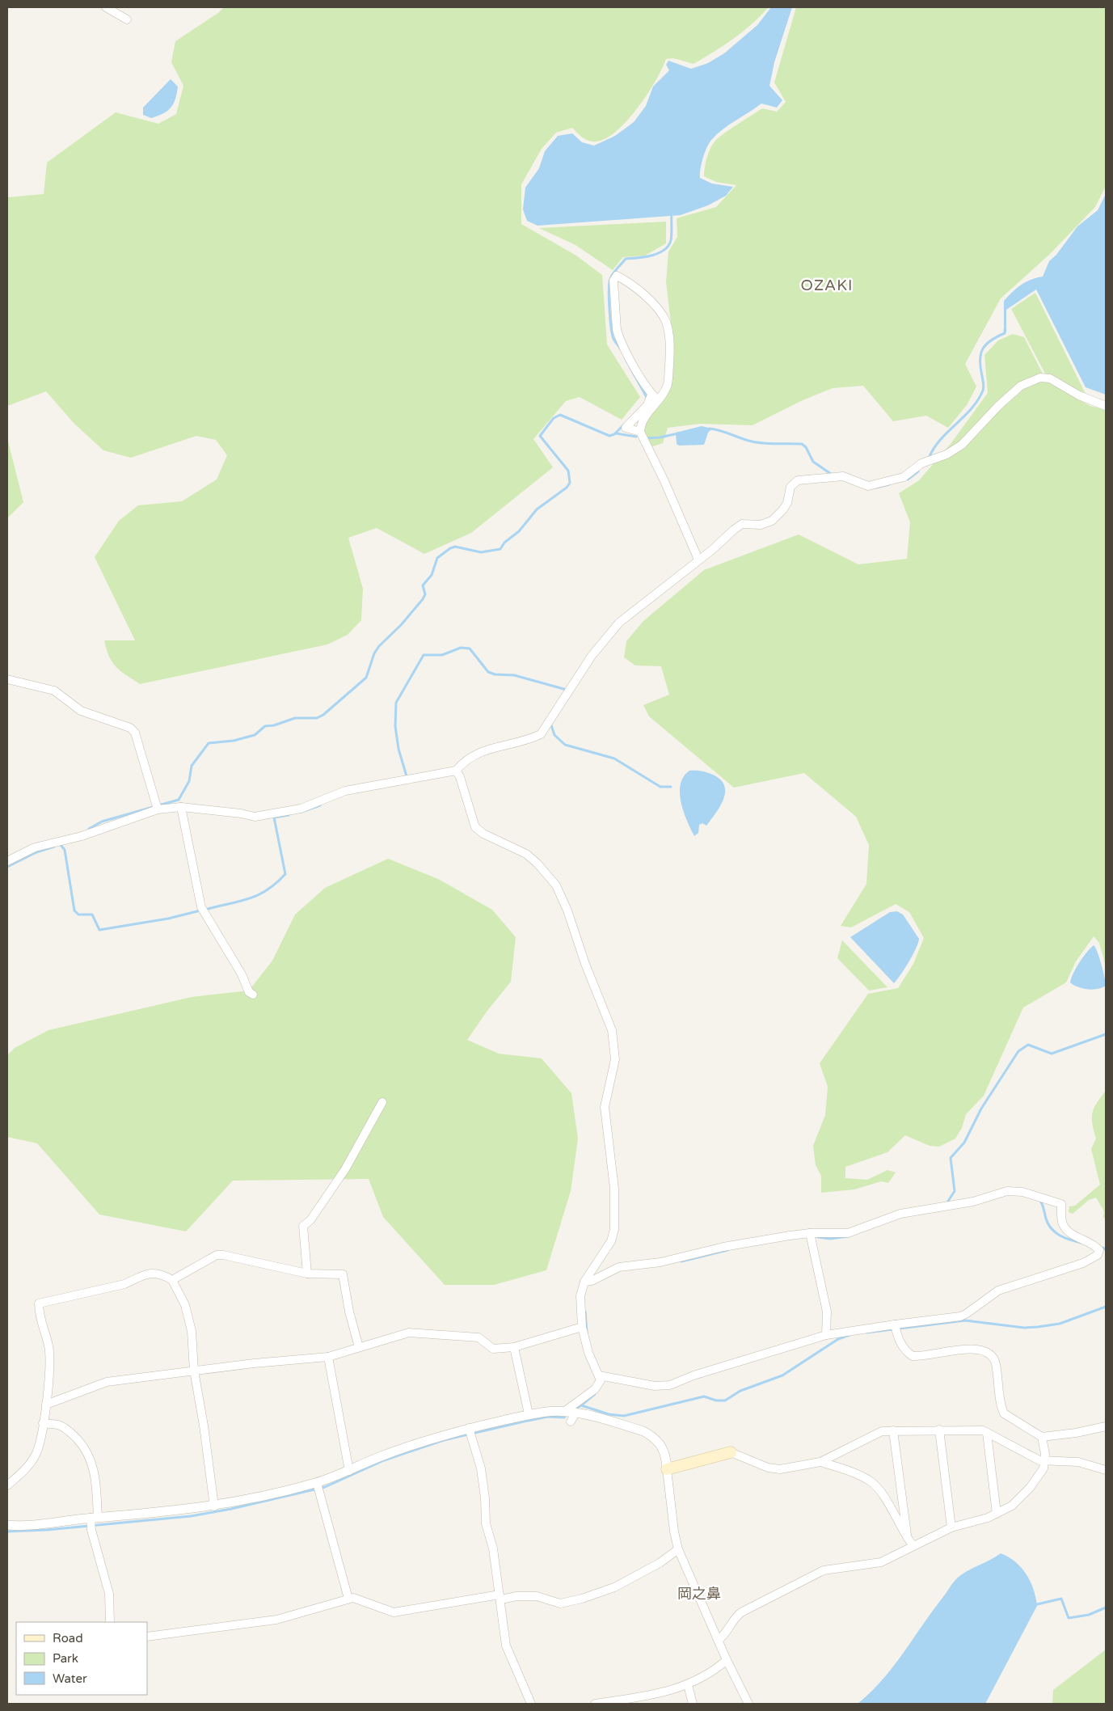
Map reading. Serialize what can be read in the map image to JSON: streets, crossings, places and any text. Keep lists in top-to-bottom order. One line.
{"districts":["OZAKI","岡之鼻"],"legend":["Road","Park","Water"]}
